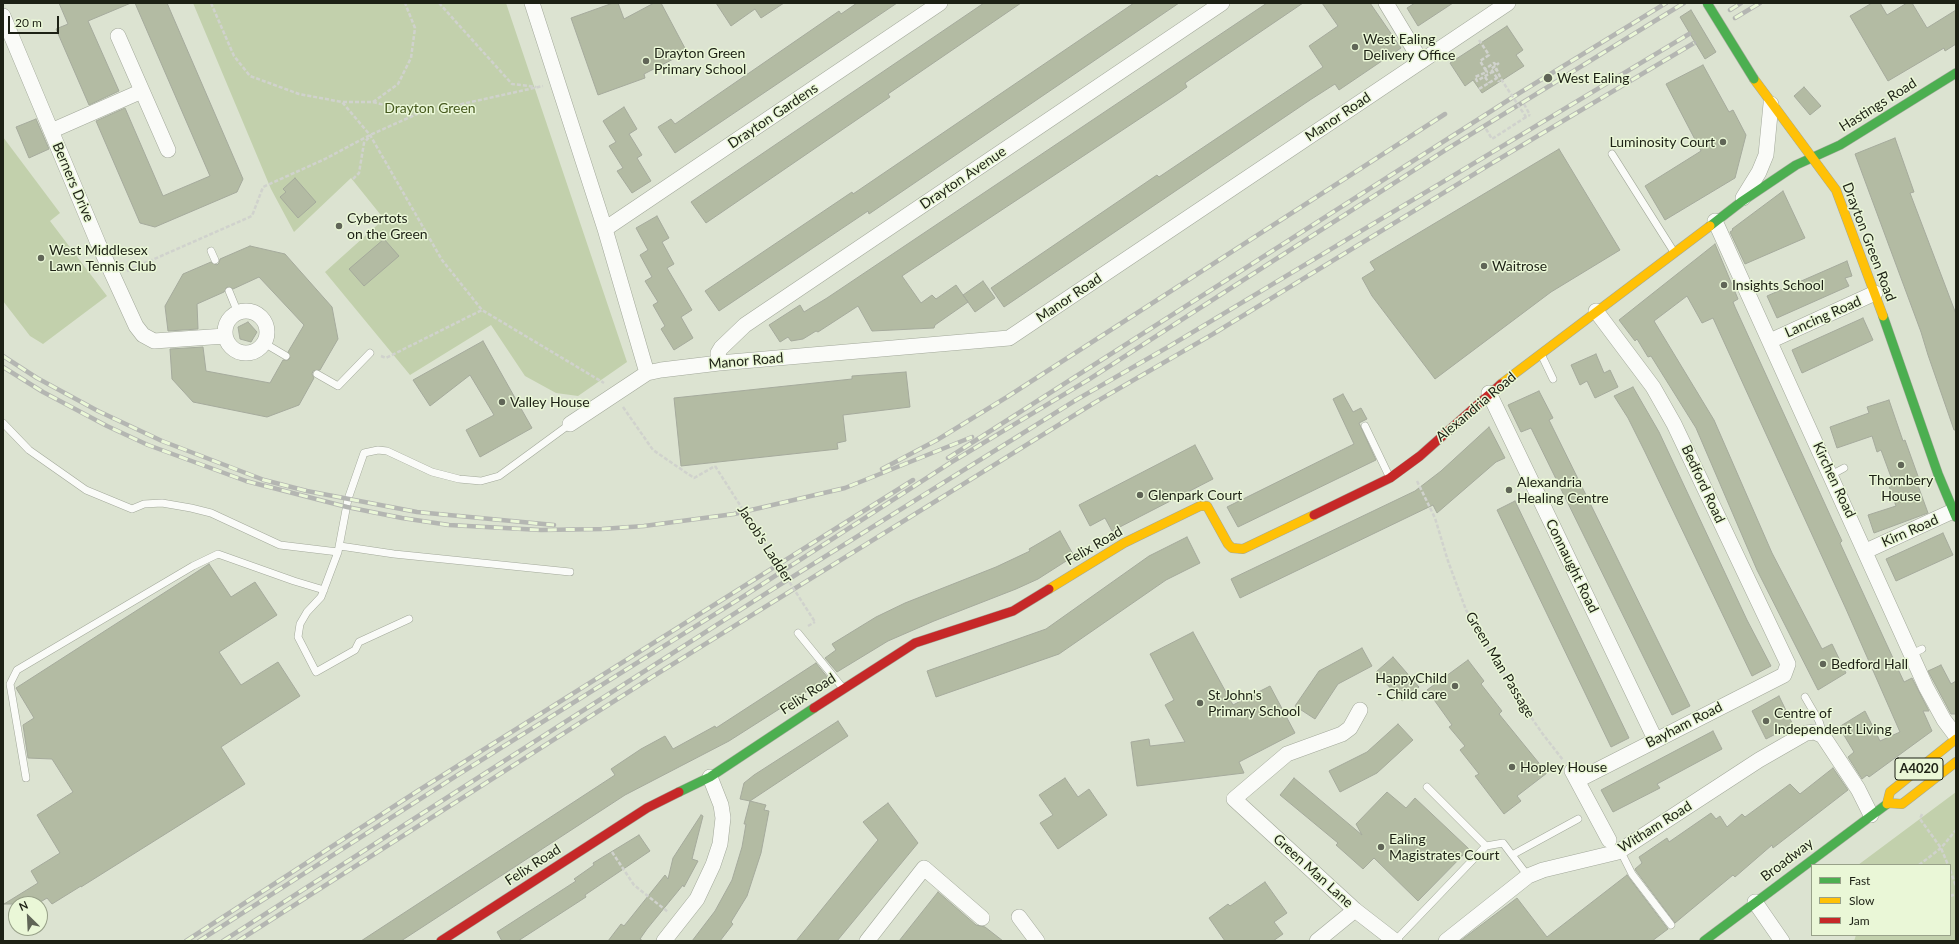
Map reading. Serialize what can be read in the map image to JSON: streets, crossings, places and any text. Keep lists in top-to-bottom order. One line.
{"streets":{"street":["Hastings Road","Drayton Gardens","Manor Road","Drayton Avenue","Berners Drive","Drayton Green Road","Lancing Road","Alexandria Road","Kirchen Road","Bedford Road","Kirn Road","Felix Road","Connaught Road","Bayham Road","A4020","Witham Road","Broadway","Green Man Lane"],"path":["Jacob's Ladder","Green Man Passage"]},"crossings":[["Hastings Road","Drayton Green Road"],["Hastings Road","Alexandria Road"],["Manor Road","Drayton Avenue"],["Manor Road","Jacob's Ladder"],["Drayton Green Road","Lancing Road"],["Drayton Green Road","Alexandria Road"],["Drayton Green Road","Kirn Road"],["Lancing Road","Kirchen Road"],["Alexandria Road","Kirchen Road"],["Alexandria Road","Bedford Road"],["Alexandria Road","Felix Road"],["Alexandria Road","Connaught Road"],["Kirchen Road","Kirn Road"],["Kirchen Road","Broadway"],["Bedford Road","Bayham Road"],["Connaught Road","Bayham Road"],["Green Man Passage","Bayham Road"]],"parks":["Drayton Green"],"places":["West Ealing Delivery Office","Drayton Green Primary School","West Ealing","Luminosity Court","Cybertots on the Green","West Middlesex Lawn Tennis Club","Waitrose","Insights School","Valley House","Thornbery House","Alexandria Healing Centre","Glenpark Court","Bedford Hall","HappyChild - Child care","St John's Primary School","Centre of Independent Living","Hopley House","Ealing Magistrates Court"],"legend":["Fast","Slow","Jam"],"scale_bar":"20 m","north":"top left"}
